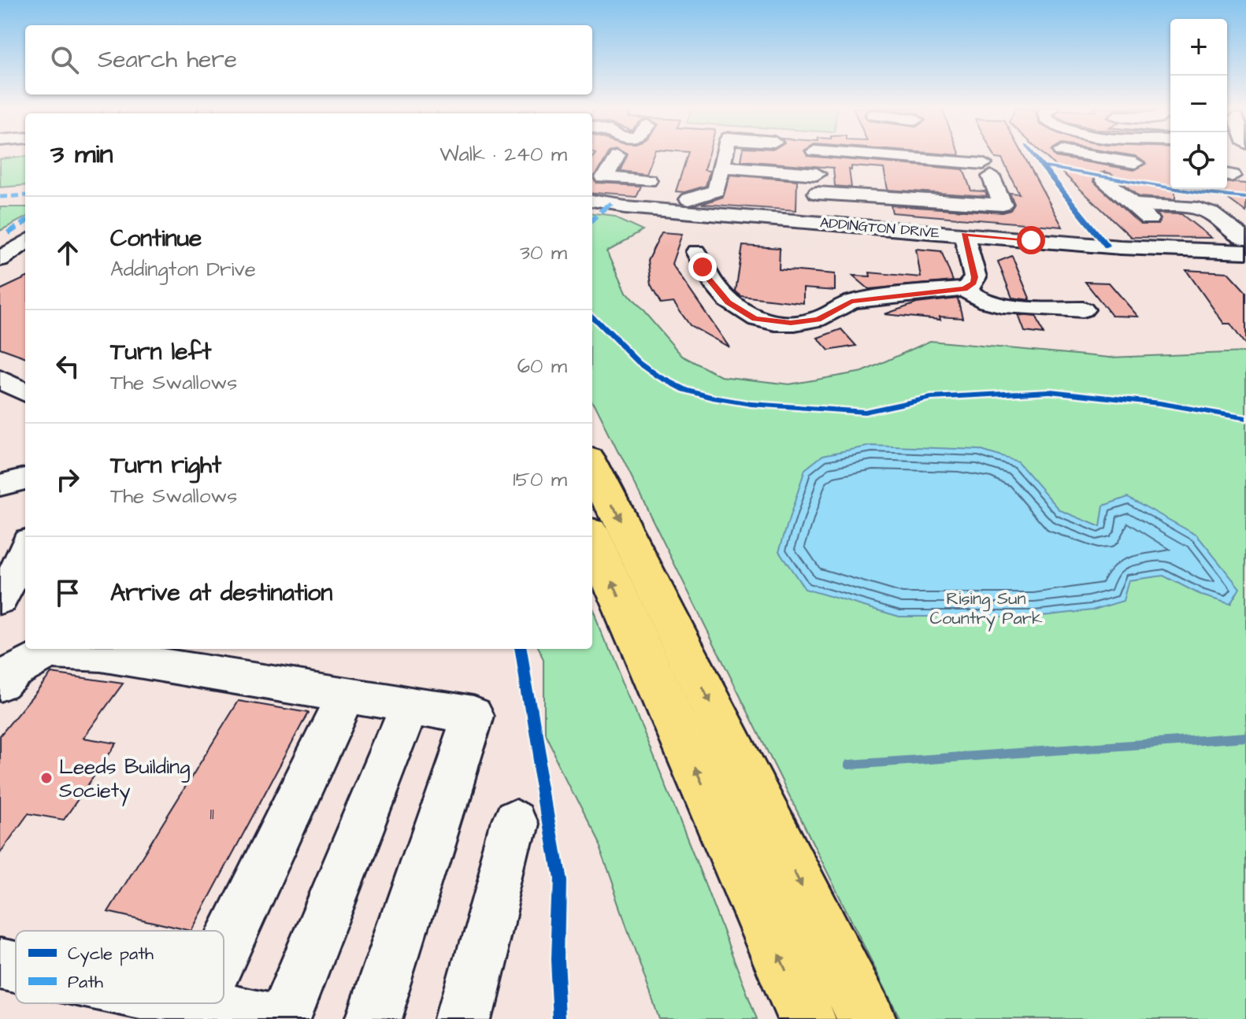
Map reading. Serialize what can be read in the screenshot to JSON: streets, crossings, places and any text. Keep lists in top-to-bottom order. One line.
{"streets":{"street":["ADDINGTON DRIVE"]},"parks":["Rising Sun Country Park"],"places":["Leeds Building Society"],"house_numbers":["11"],"legend":["Cycle path","Path"],"page":{"map_buttons":["+","−"],"search":"Search here","heading":["3 min","Walk · 240 m"],"list":[["Continue","Addington Drive","30 m"],["Turn left","The Swallows","60 m"],["Turn right","The Swallows","150 m"],"Arrive at destination"]}}
